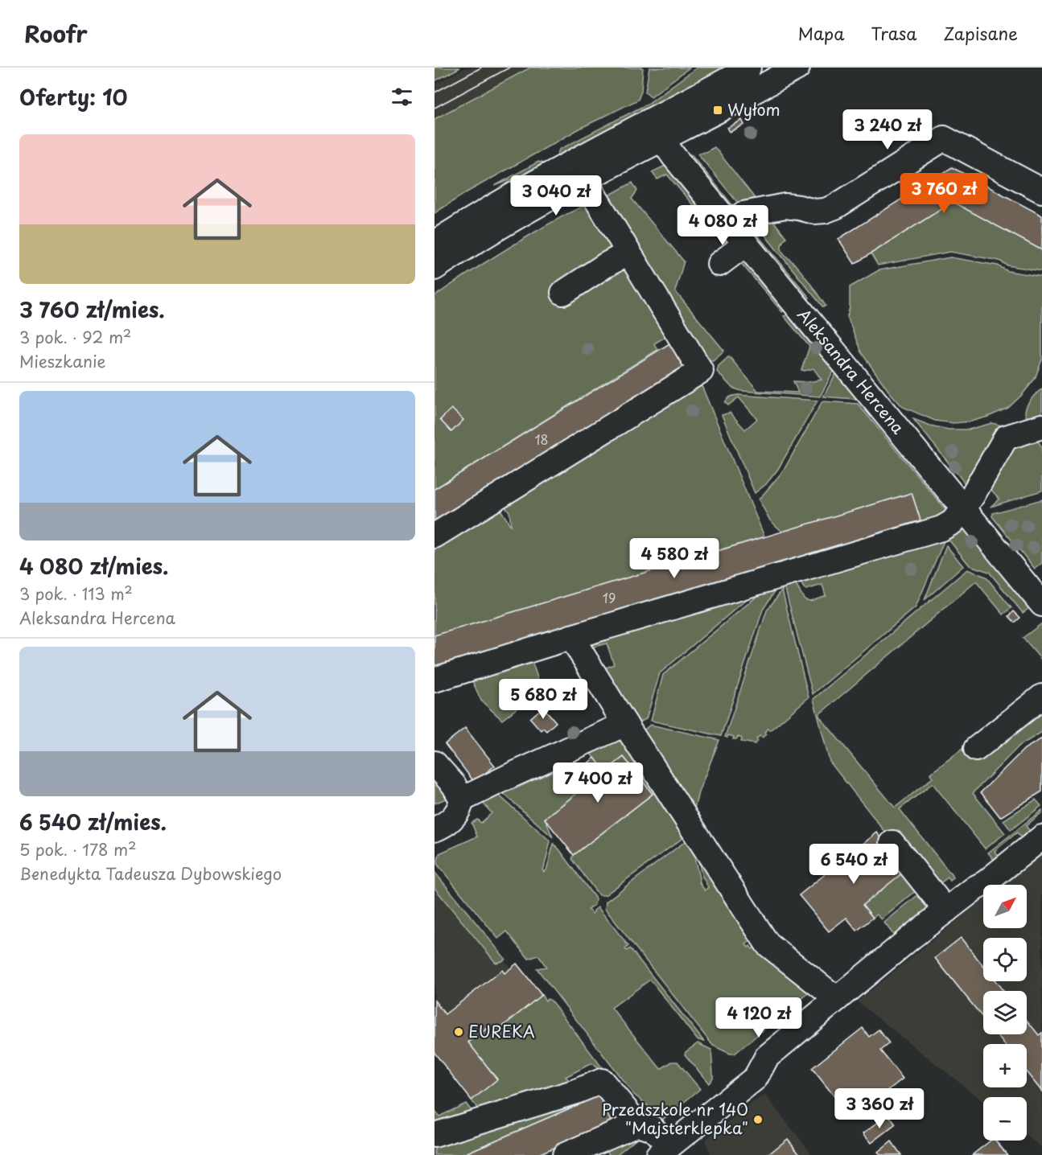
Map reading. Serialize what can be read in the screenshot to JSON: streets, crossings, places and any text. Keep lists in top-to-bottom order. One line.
{"streets":{"street":["Aleksandra Hercena"]},"places":{"transit":["Wyłom"],"other":["EUREKA","Przedszkole nr 140 \"Majsterklepka\""]},"house_numbers":["18","19"],"north":"top right","page":{"header":"Roofr","nav":["Mapa","Trasa","Zapisane"],"heading":"Oferty: 10","price":["3 240 zł","3 760 zł","3 040 zł","4 080 zł","4 580 zł","5 680 zł","7 400 zł","6 540 zł","4 120 zł","3 360 zł"],"list":[{"name":"3 760 zł/mies.","note":"3 pok. · 92 m² · Mieszkanie"},{"name":"4 080 zł/mies.","note":"3 pok. · 113 m² · Aleksandra Hercena"},{"name":"6 540 zł/mies.","note":"5 pok. · 178 m² · Benedykta Tadeusza Dybowskiego"}],"map_buttons":["+","−"]}}
